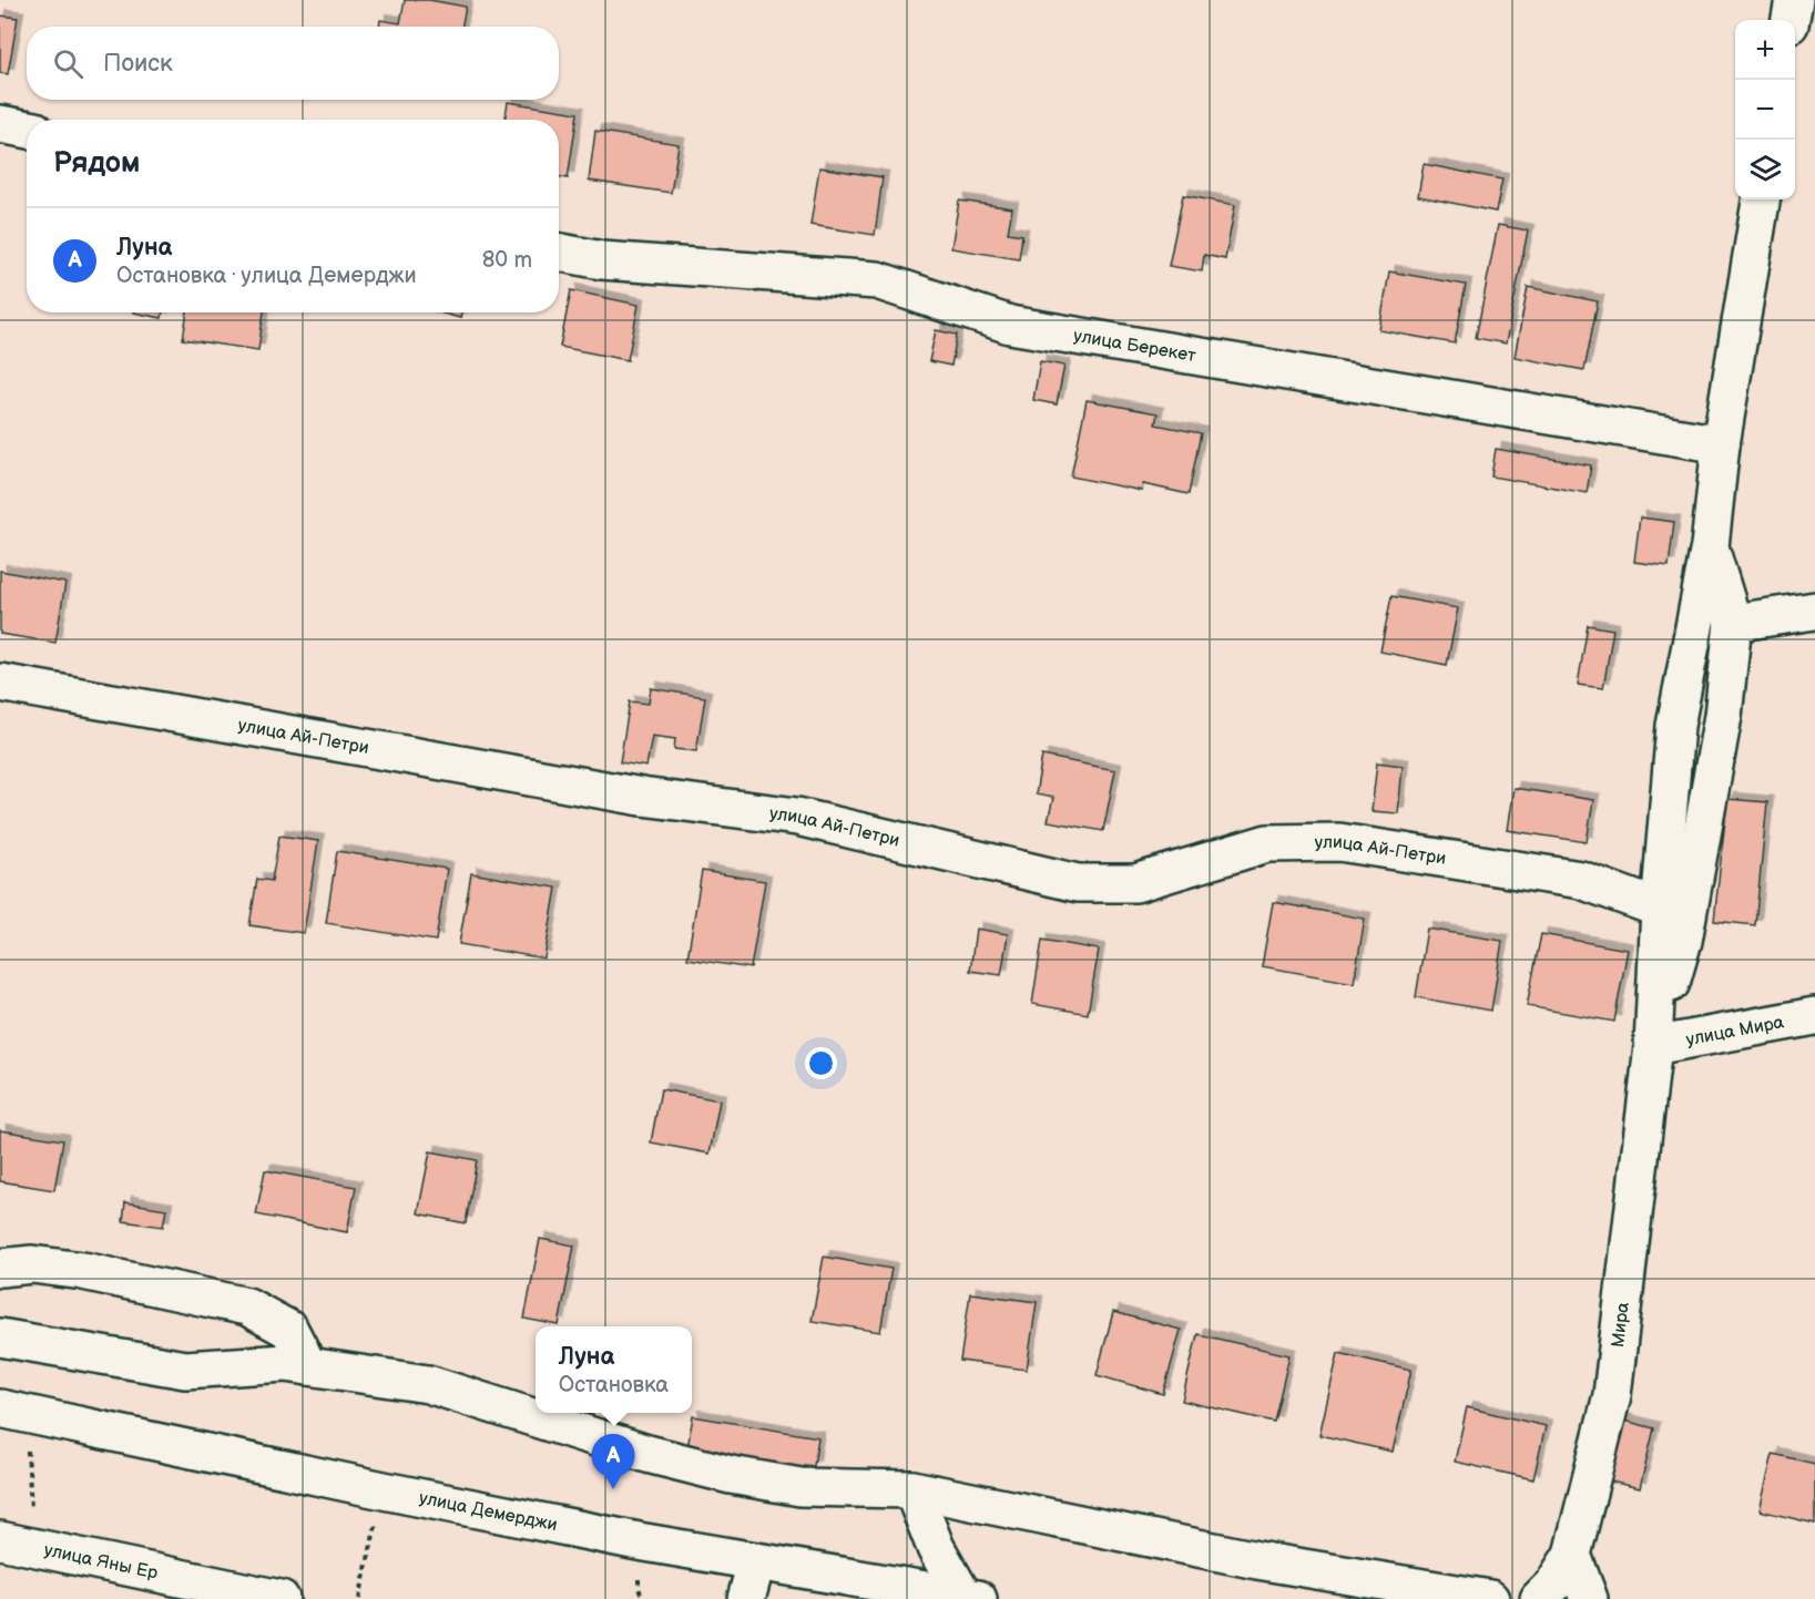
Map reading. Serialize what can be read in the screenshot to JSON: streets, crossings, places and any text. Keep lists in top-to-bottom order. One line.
{"streets":{"street":["улица Берекет","улица Ай-Петри","улица Мира","Мира","улица Демерджи","улица Яны Ер"]},"crossings":[["улица Мира","Мира"]],"page":{"map_buttons":["+","−"],"search":"Поиск","heading":"Рядом","list":[{"mark":"A","name":"Луна","note":"Остановка · улица Демерджи","value":"80 m"}],"popup":["Луна","Остановка"],"pins":"A"}}
